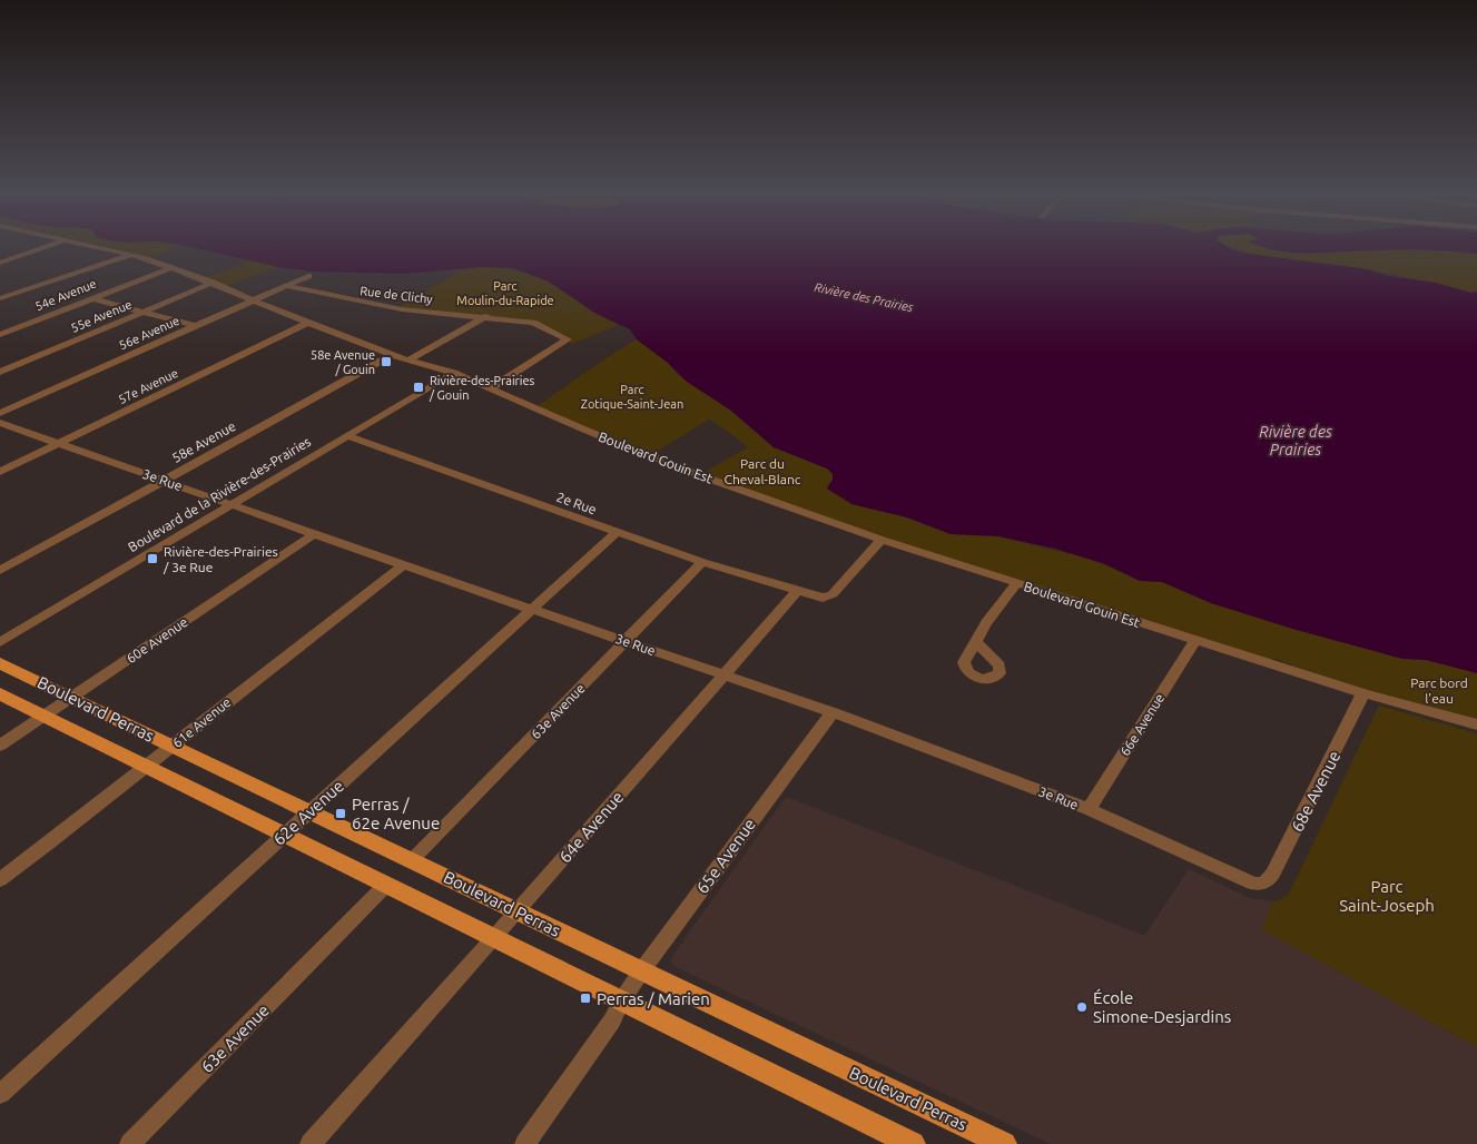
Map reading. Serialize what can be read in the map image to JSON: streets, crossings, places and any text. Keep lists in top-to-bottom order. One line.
{"streets":{"main road":["Boulevard Perras"],"street":["54e Avenue","Rue de Clichy","55e Avenue","56e Avenue","57e Avenue","58e Avenue","Boulevard Gouin Est","3e Rue","Boulevard de la Rivière-des-Prairies","2e Rue","60e Avenue","63e Avenue","61e Avenue","66e Avenue","68e Avenue","62e Avenue","64e Avenue","65e Avenue"]},"crossings":[["54e Avenue","Boulevard Gouin Est"],["Rue de Clichy","56e Avenue"],["Rue de Clichy","Boulevard Gouin Est"],["55e Avenue","Boulevard Gouin Est"],["56e Avenue","Boulevard Gouin Est"],["57e Avenue","Boulevard Gouin Est"],["57e Avenue","3e Rue"],["58e Avenue","Boulevard Gouin Est"],["58e Avenue","3e Rue"],["Boulevard Gouin Est","Boulevard de la Rivière-des-Prairies"],["Boulevard Gouin Est","66e Avenue"],["Boulevard Gouin Est","68e Avenue"],["3e Rue","Boulevard de la Rivière-des-Prairies"],["3e Rue","60e Avenue"],["3e Rue","63e Avenue"],["3e Rue","61e Avenue"],["3e Rue","66e Avenue"],["3e Rue","68e Avenue"],["3e Rue","62e Avenue"],["3e Rue","64e Avenue"],["3e Rue","65e Avenue"],["Boulevard de la Rivière-des-Prairies","2e Rue"],["2e Rue","63e Avenue"],["2e Rue","62e Avenue"],["2e Rue","64e Avenue"],["60e Avenue","Boulevard Perras"],["Boulevard Perras","63e Avenue"],["Boulevard Perras","61e Avenue"],["Boulevard Perras","62e Avenue"],["Boulevard Perras","64e Avenue"],["Boulevard Perras","65e Avenue"]],"water":["Rivière des Prairies"],"parks":["Parc Moulin-du-Rapide","Parc Zotique-Saint-Jean","Parc du Cheval-Blanc","Parc bord l'eau","Parc Saint-Joseph"],"places":{"transit":["58e Avenue / Gouin","Rivière-des-Prairies / Gouin","Rivière-des-Prairies / 3e Rue","Perras / 62e Avenue","Perras / Marien"],"other":["École Simone-Desjardins"]}}
